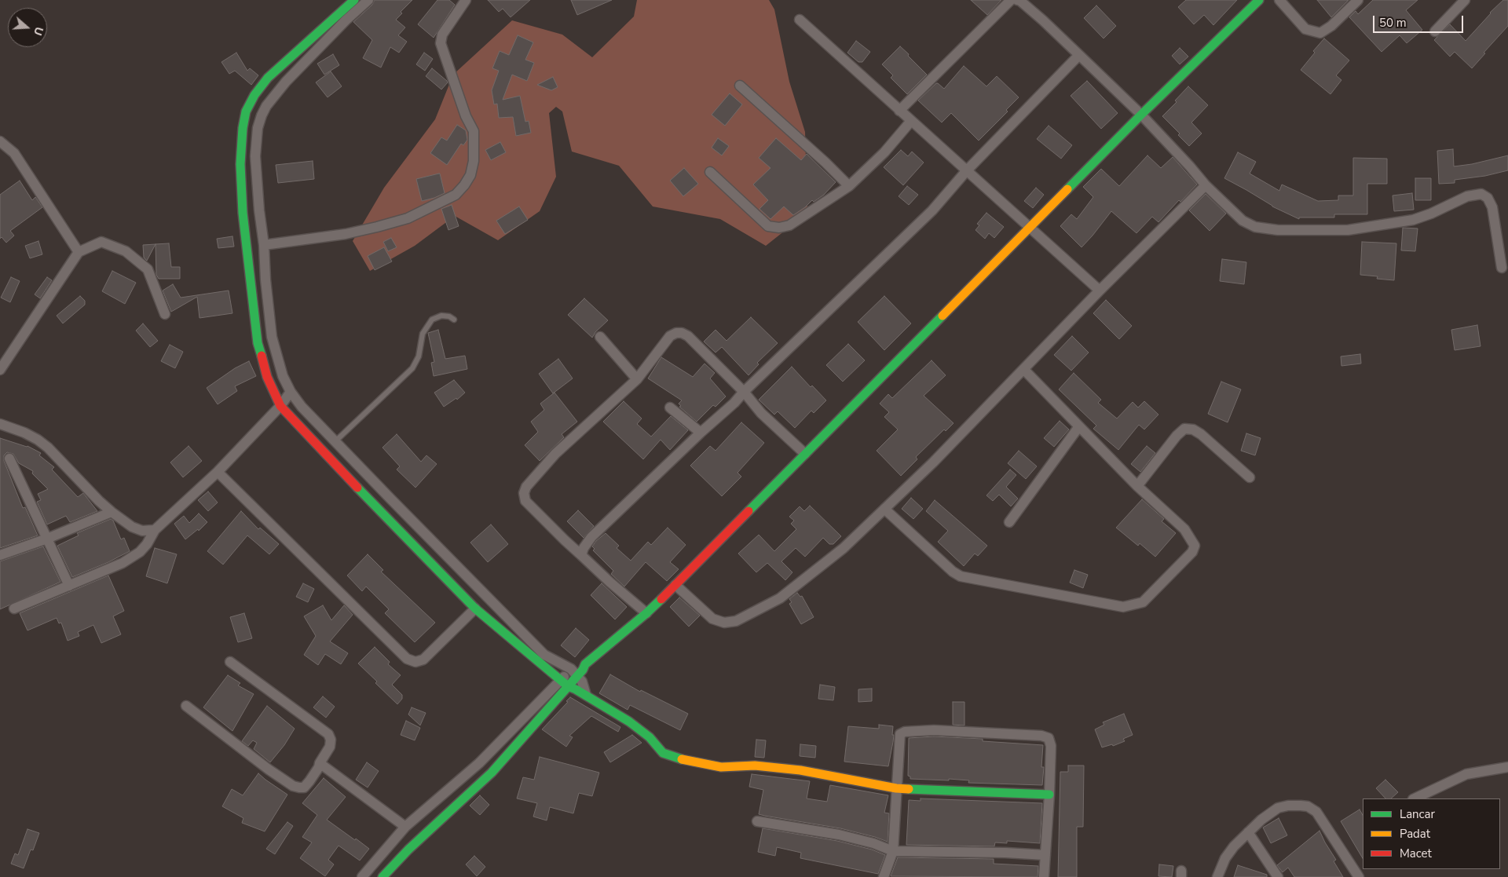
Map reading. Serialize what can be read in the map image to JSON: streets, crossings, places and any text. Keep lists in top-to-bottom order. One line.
{"legend":["Lancar","Padat","Macet"],"scale_bar":"50 m","north":"right"}
